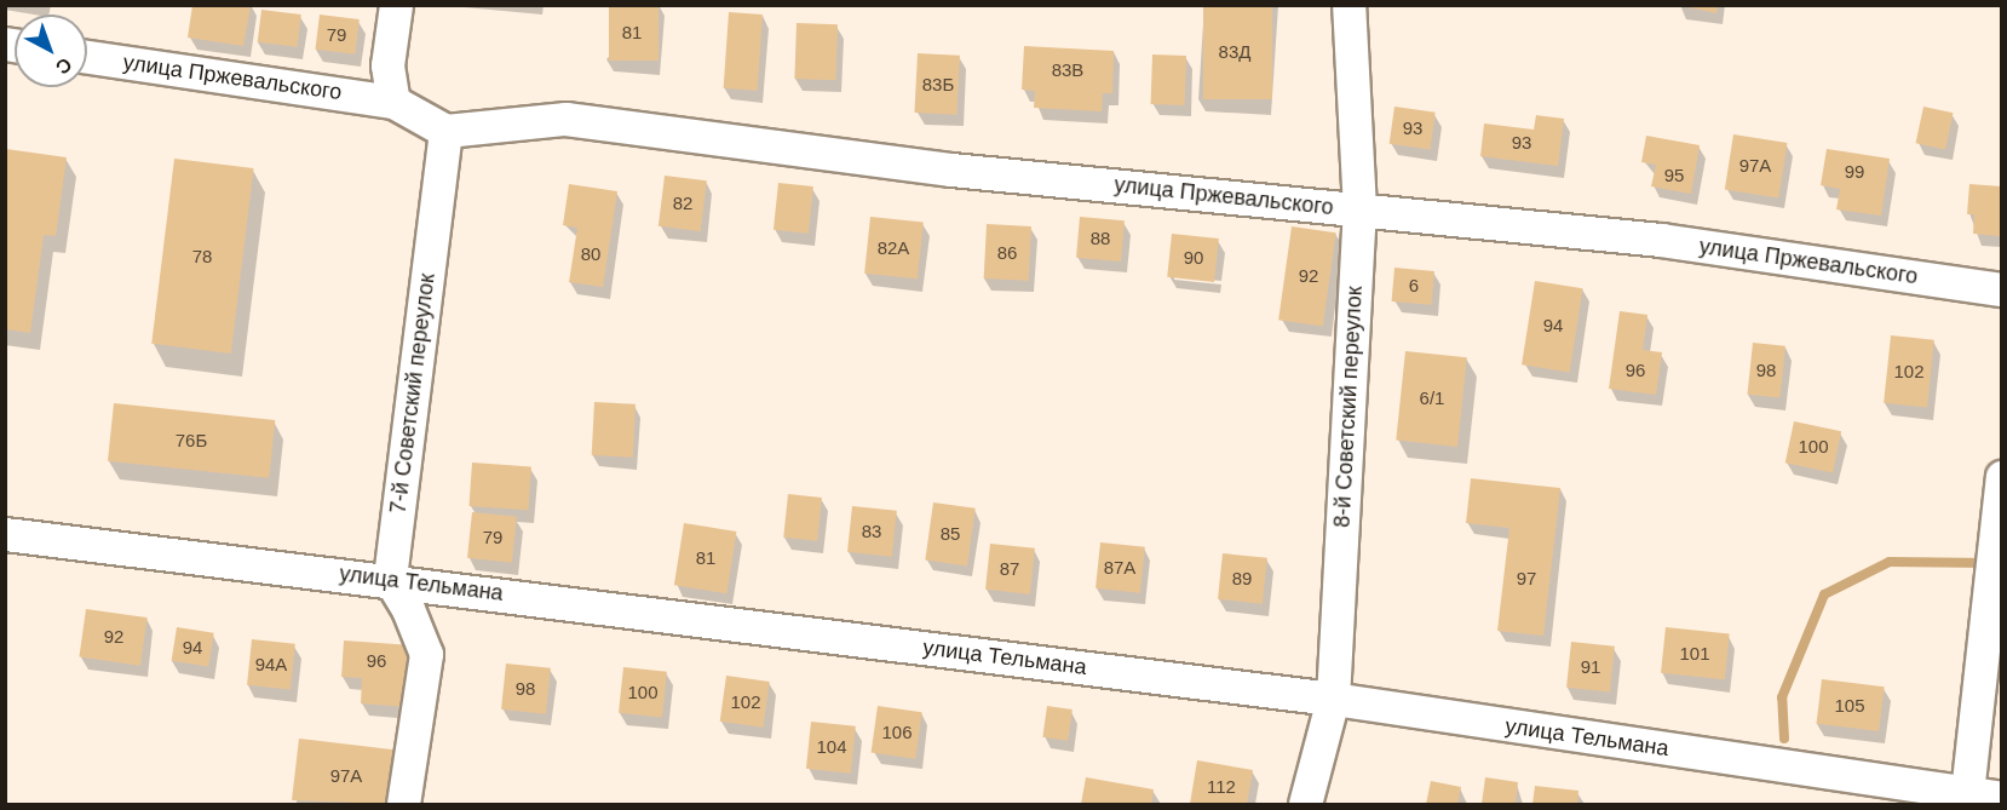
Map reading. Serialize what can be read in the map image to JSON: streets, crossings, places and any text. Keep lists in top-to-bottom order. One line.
{"streets":{"street":["улица Пржевальского","7-й Советский переулок","8-й Советский переулок","улица Тельмана"]},"crossings":[["улица Пржевальского","7-й Советский переулок"],["улица Пржевальского","8-й Советский переулок"],["7-й Советский переулок","улица Тельмана"],["8-й Советский переулок","улица Тельмана"]],"house_numbers":["81","79","83Д","83В","83Б","93","93","97А","99","95","82","88","82А","86","80","78","90","92","6","94","96","98","102","6/1","76Б","100","83","85","79","81","87А","87","89","97","92","94","101","96","94А","91","98","100","102","105","106","104","97А","112"],"north":"bottom right"}
